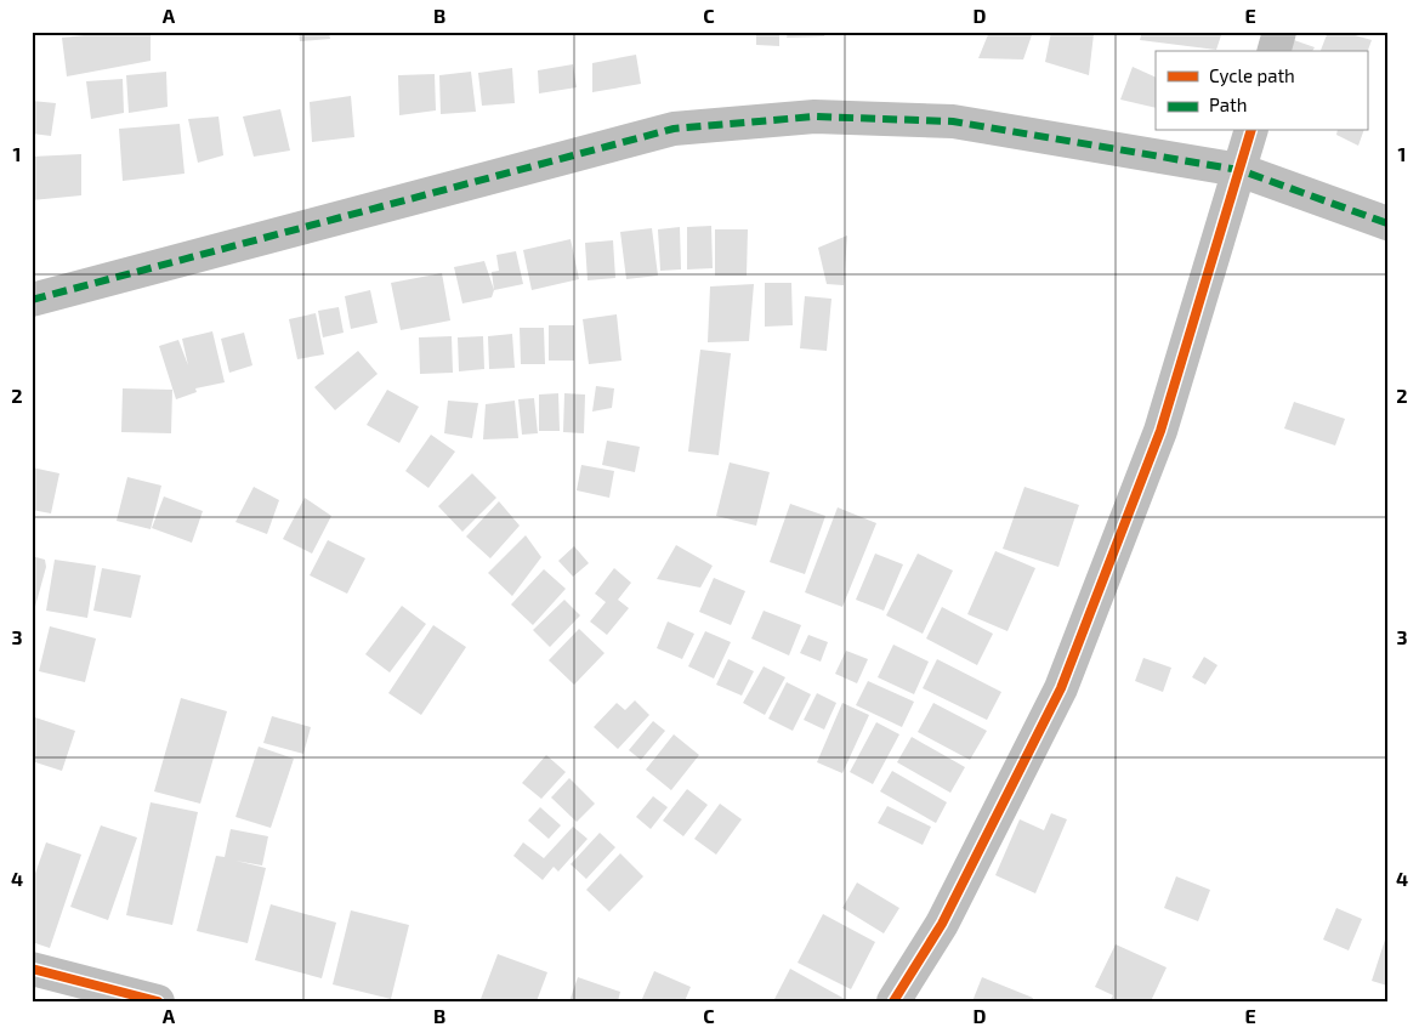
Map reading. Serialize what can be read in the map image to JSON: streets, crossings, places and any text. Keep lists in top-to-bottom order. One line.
{"legend":["Cycle path","Path"],"grid":{"columns":["A","B","C","D","E"],"rows":["1","2","3","4"]}}
